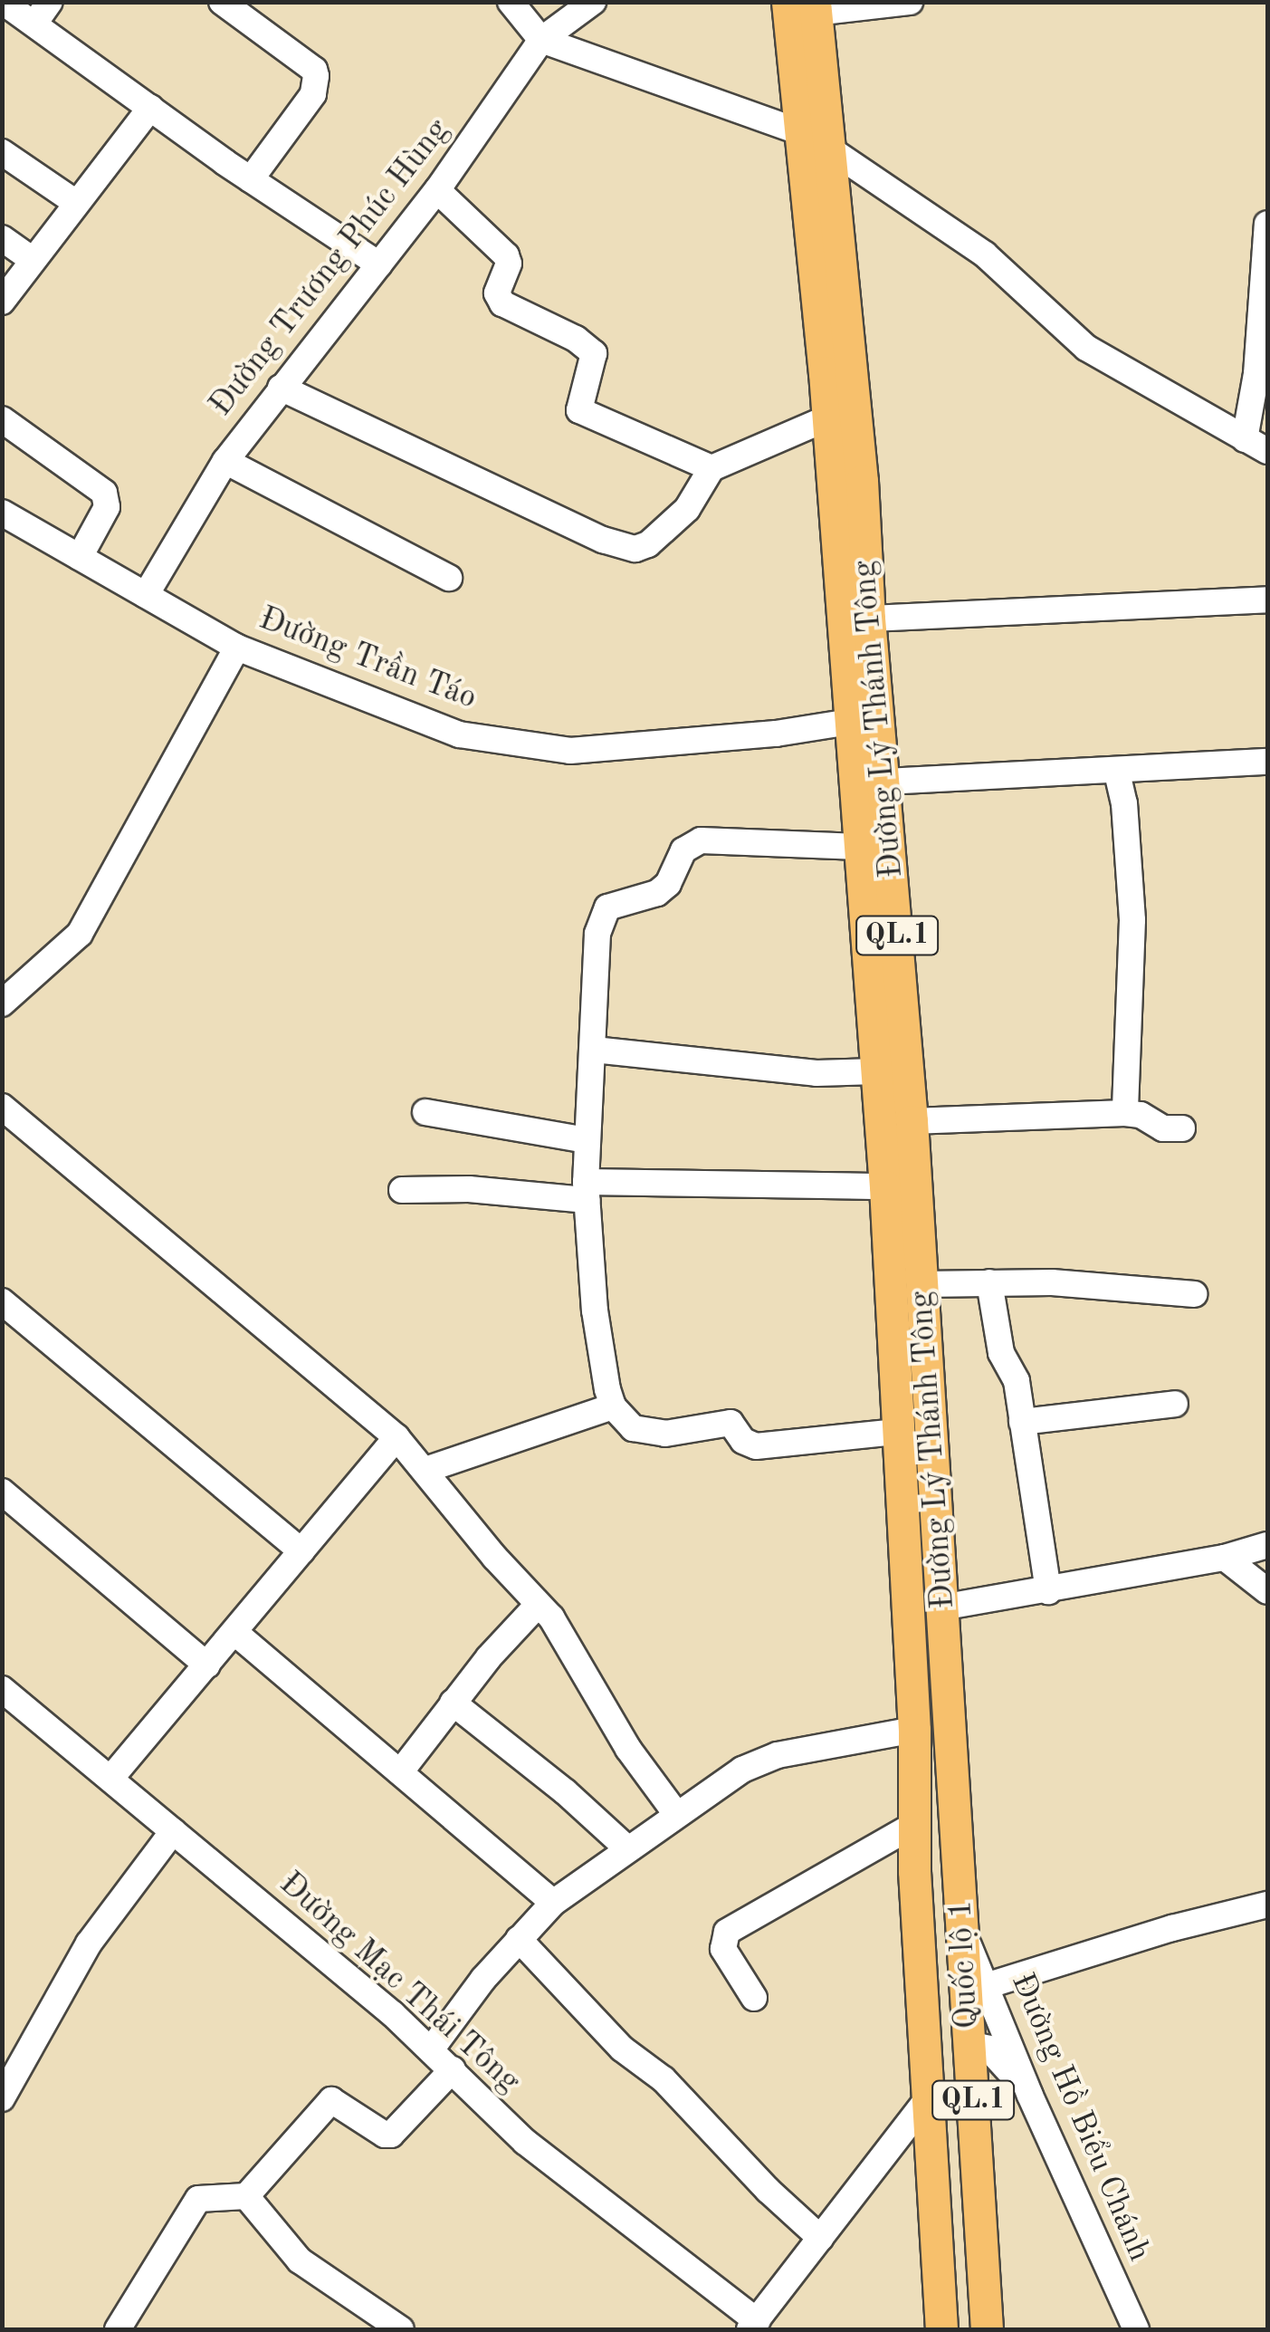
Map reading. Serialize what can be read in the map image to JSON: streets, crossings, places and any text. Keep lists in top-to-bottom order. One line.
{"streets":{"main road":["Đường Lý Thánh Tông","QL.1","Quốc lộ 1"],"street":["Đường Trương Phúc Hùng","Đường Trần Táo","Đường Mạc Thái Tông","Đường Hồ Biểu Chánh"]},"crossings":[["Đường Trương Phúc Hùng","Đường Trần Táo"],["Đường Trần Táo","Đường Lý Thánh Tông"],["Đường Lý Thánh Tông","Quốc lộ 1"],["Quốc lộ 1","Đường Hồ Biểu Chánh"]]}
